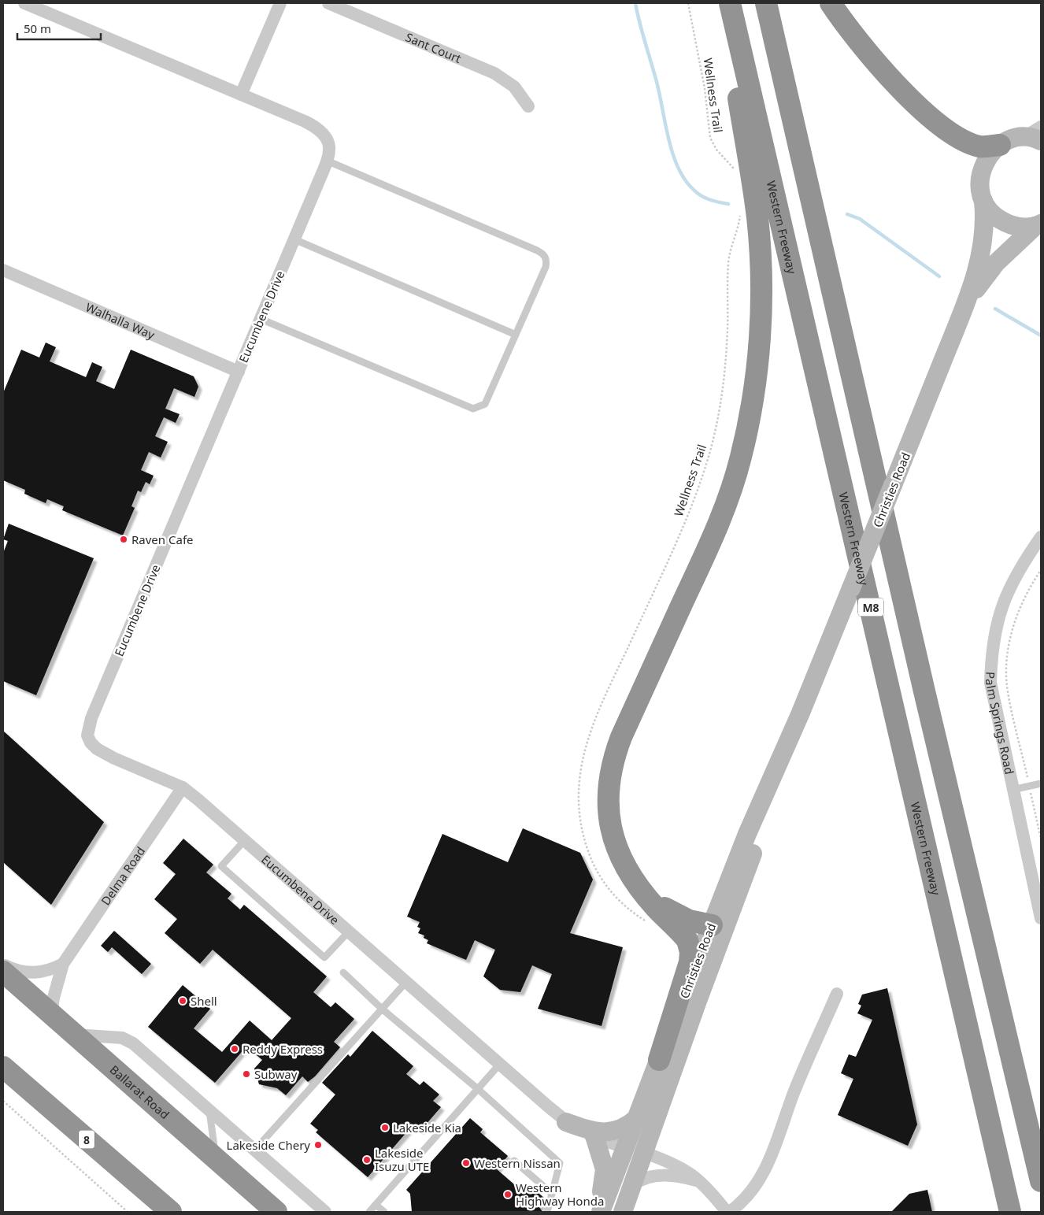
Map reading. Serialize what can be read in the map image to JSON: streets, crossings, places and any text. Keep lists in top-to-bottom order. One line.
{"streets":{"highway":["Western Freeway","M8","Ballarat Road","8"],"main road":["Christies Road"],"street":["Sant Court","Eucumbene Drive","Walhalla Way","Palm Springs Road","Delma Road"],"path":["Wellness Trail"]},"crossings":[["Eucumbene Drive","Walhalla Way"],["Eucumbene Drive","Christies Road"],["Eucumbene Drive","Delma Road"],["Delma Road","Ballarat Road"]],"places":["Raven Cafe","Shell","Reddy Express","Subway","Lakeside Kia","Lakeside Chery","Lakeside Isuzu UTE","Western Nissan","Western Highway Honda"],"scale_bar":"50 m"}
